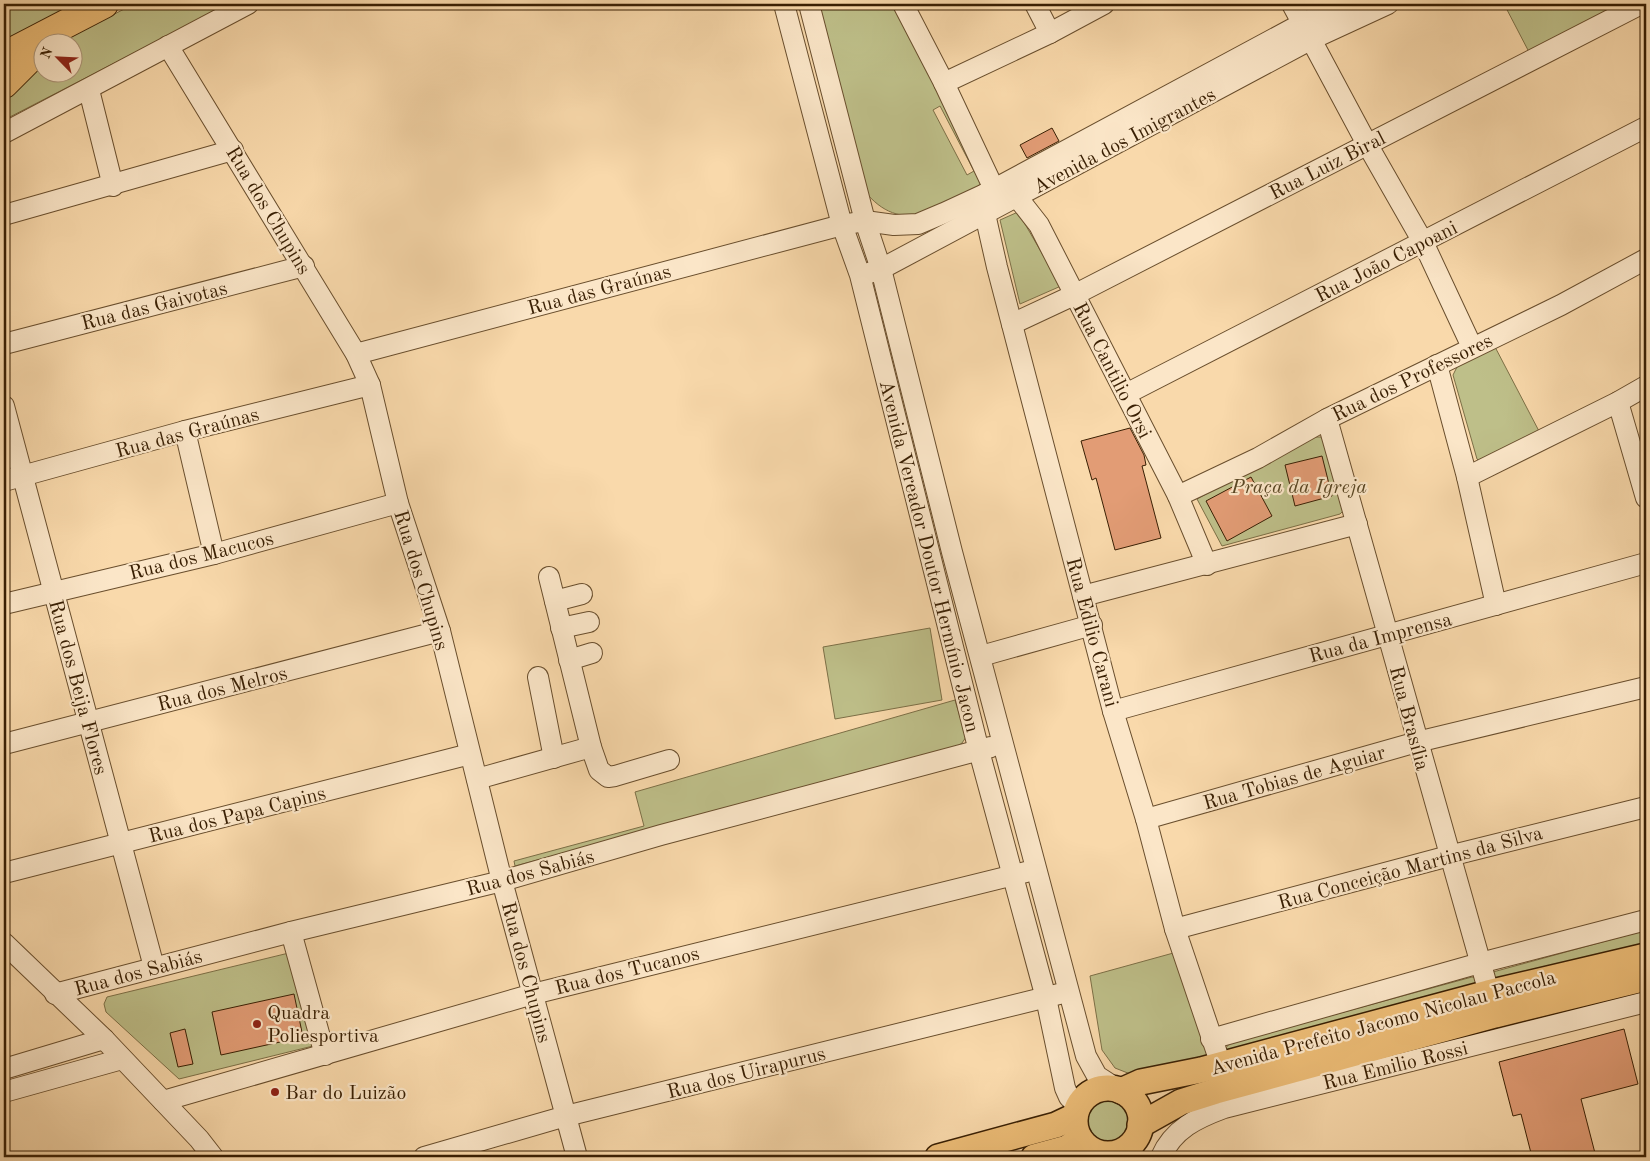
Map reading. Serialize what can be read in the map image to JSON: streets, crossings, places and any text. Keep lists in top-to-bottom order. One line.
{"streets":{"main road":["Avenida Prefeito Jacomo Nicolau Paccola"],"street":["Avenida dos Imigrantes","Rua Luiz Biral","Rua dos Chupins","Rua João Capoani","Rua das Graúnas","Rua das Gaivotas","Rua Cantilio Orsi","Rua dos Professores","Rua dos Macucos","Avenida Vereador Doutor Hermínio Jacon","Rua Edilio Carani","Rua da Imprensa","Rua dos Beija Flores","Rua dos Melros","Rua Brasília","Rua Tobias de Aguiar","Rua dos Papa Capins","Rua Conceição Martins da Silva","Rua dos Sabiás","Rua dos Tucanos","Rua Emilio Rossi","Rua dos Uirapurus"]},"crossings":[["Avenida dos Imigrantes","Rua das Graúnas"],["Avenida dos Imigrantes","Rua Cantilio Orsi"],["Avenida dos Imigrantes","Avenida Vereador Doutor Hermínio Jacon"],["Avenida dos Imigrantes","Rua Edilio Carani"],["Rua Luiz Biral","Rua Cantilio Orsi"],["Rua Luiz Biral","Rua Edilio Carani"],["Rua dos Chupins","Rua das Graúnas"],["Rua dos Chupins","Rua das Gaivotas"],["Rua dos Chupins","Rua dos Macucos"],["Rua dos Chupins","Rua dos Melros"],["Rua dos Chupins","Rua dos Papa Capins"],["Rua dos Chupins","Rua dos Sabiás"],["Rua dos Chupins","Rua dos Tucanos"],["Rua dos Chupins","Rua dos Uirapurus"],["Rua João Capoani","Rua Cantilio Orsi"],["Rua das Graúnas","Avenida Vereador Doutor Hermínio Jacon"],["Rua das Graúnas","Rua dos Beija Flores"],["Rua Cantilio Orsi","Rua dos Professores"],["Rua Cantilio Orsi","Rua Edilio Carani"],["Rua dos Professores","Rua Brasília"],["Rua dos Macucos","Rua dos Beija Flores"],["Avenida Vereador Doutor Hermínio Jacon","Rua dos Sabiás"],["Avenida Vereador Doutor Hermínio Jacon","Rua dos Tucanos"],["Avenida Vereador Doutor Hermínio Jacon","Avenida Prefeito Jacomo Nicolau Paccola"],["Avenida Vereador Doutor Hermínio Jacon","Rua dos Uirapurus"],["Rua Edilio Carani","Rua da Imprensa"],["Rua Edilio Carani","Rua Tobias de Aguiar"],["Rua Edilio Carani","Rua Conceição Martins da Silva"],["Rua Edilio Carani","Avenida Prefeito Jacomo Nicolau Paccola"],["Rua da Imprensa","Rua Brasília"],["Rua dos Beija Flores","Rua dos Melros"],["Rua dos Beija Flores","Rua dos Papa Capins"],["Rua dos Beija Flores","Rua dos Sabiás"],["Rua Brasília","Rua Tobias de Aguiar"],["Rua Brasília","Rua Conceição Martins da Silva"],["Rua Brasília","Avenida Prefeito Jacomo Nicolau Paccola"]],"parks":["Praça da Igreja"],"places":["Quadra Poliesportiva","Bar do Luizão"],"north":"top left"}
